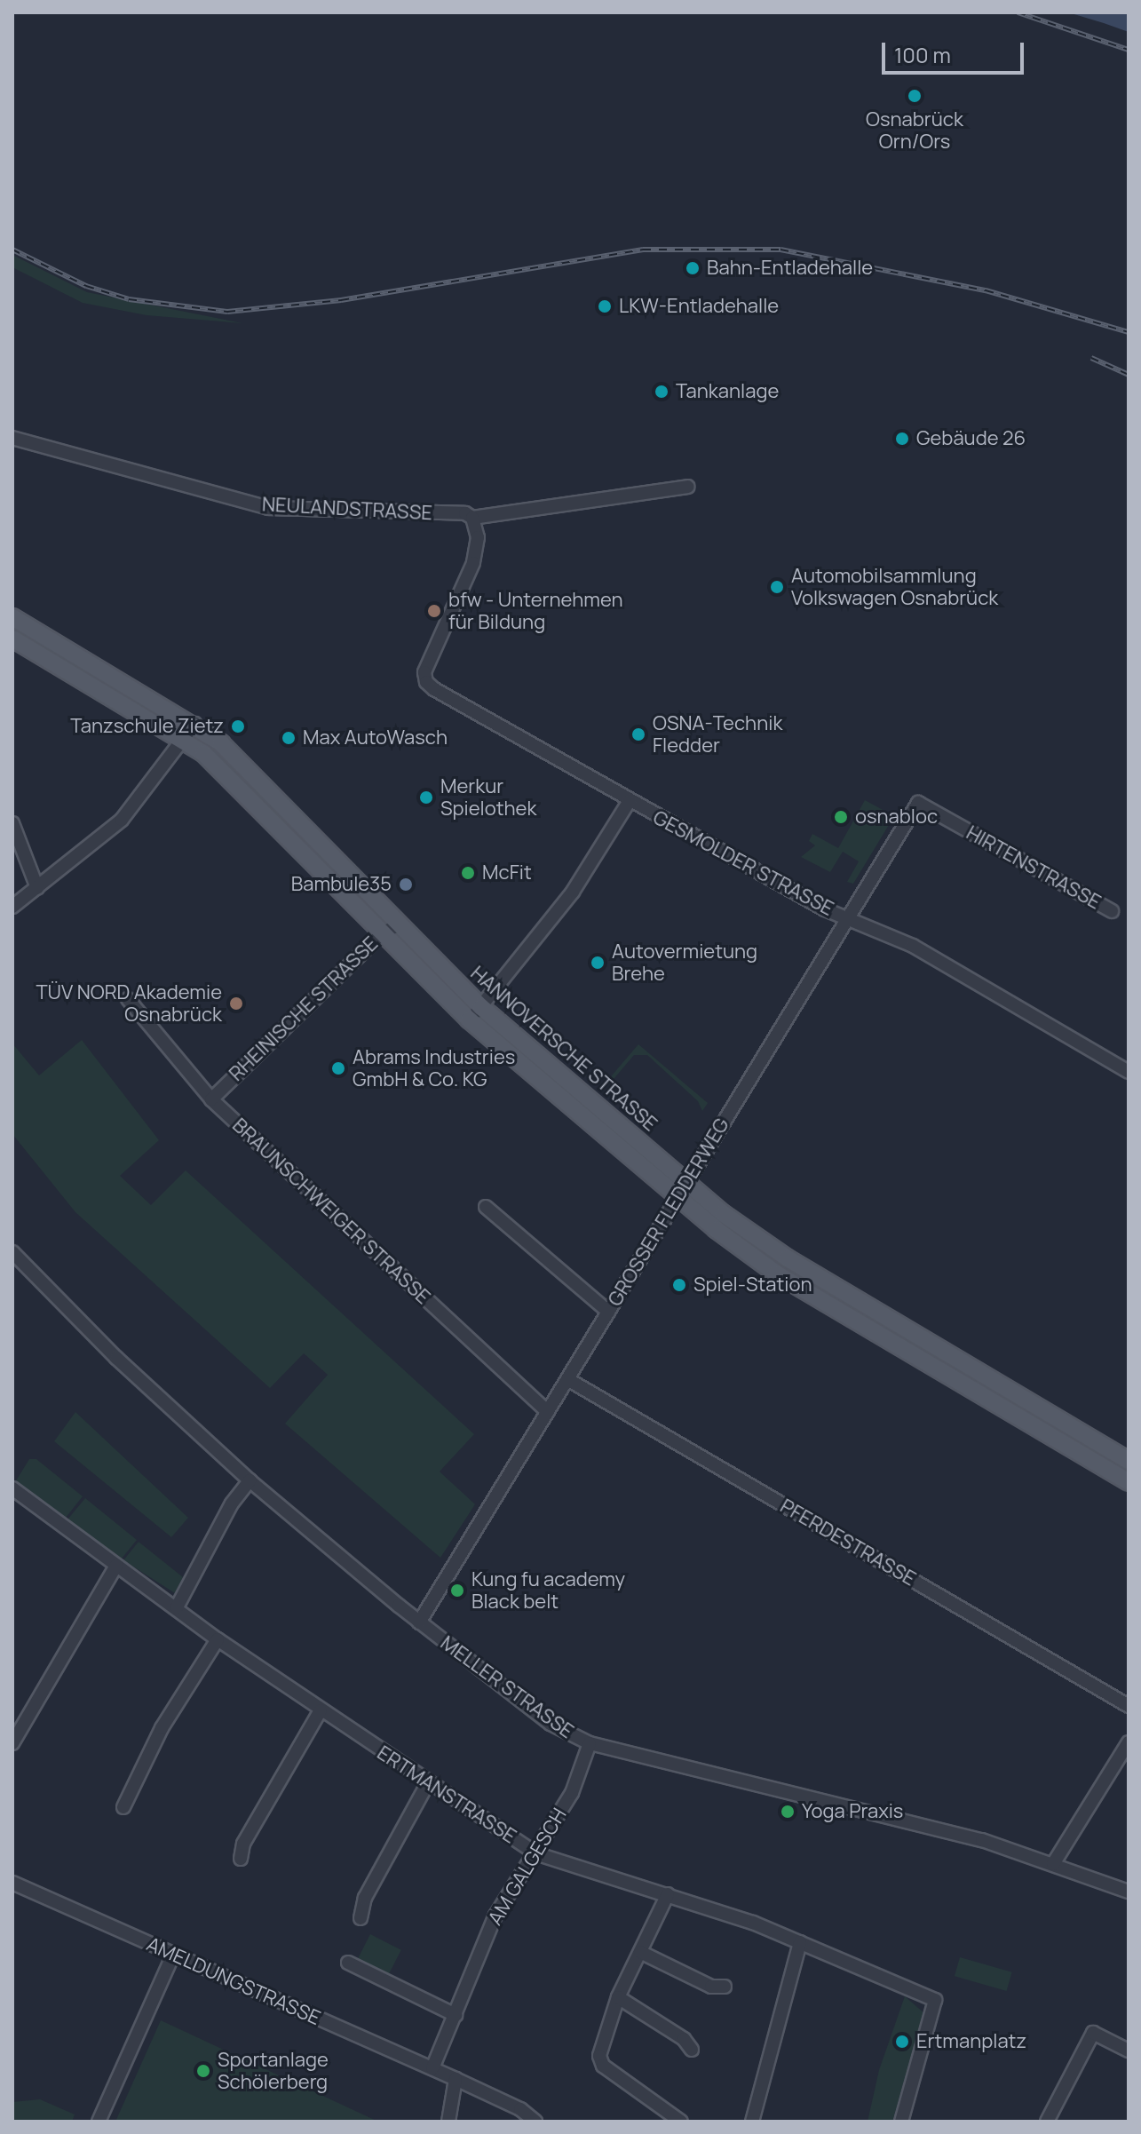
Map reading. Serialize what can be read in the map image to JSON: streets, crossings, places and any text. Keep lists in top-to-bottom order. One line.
{"streets":{"main road":["HANNOVERSCHE STRASSE"],"street":["NEULANDSTRASSE","GESMOLDER STRASSE","HIRTENSTRASSE","RHEINISCHE STRASSE","BRAUNSCHWEIGER STRASSE","GROSSER FLEDDERWEG","PFERDESTRASSE","MELLER STRASSE","ERTMANSTRASSE","AM GALGESCH","AMELDUNGSTRASSE"]},"crossings":[["NEULANDSTRASSE","GESMOLDER STRASSE"],["GESMOLDER STRASSE","GROSSER FLEDDERWEG"],["HIRTENSTRASSE","GROSSER FLEDDERWEG"],["RHEINISCHE STRASSE","HANNOVERSCHE STRASSE"],["RHEINISCHE STRASSE","BRAUNSCHWEIGER STRASSE"],["HANNOVERSCHE STRASSE","GROSSER FLEDDERWEG"],["BRAUNSCHWEIGER STRASSE","GROSSER FLEDDERWEG"],["GROSSER FLEDDERWEG","PFERDESTRASSE"],["GROSSER FLEDDERWEG","MELLER STRASSE"],["MELLER STRASSE","AM GALGESCH"],["ERTMANSTRASSE","AM GALGESCH"],["AM GALGESCH","AMELDUNGSTRASSE"]],"places":["Osnabrück Orn/Ors","Bahn-Entladehalle","LKW-Entladehalle","Tankanlage","Gebäude 26","Automobilsammlung Volkswagen Osnabrück","bfw - Unternehmen für Bildung","Tanzschule Zietz","OSNA-Technik Fledder","Max AutoWasch","Merkur Spielothek","osnabloc","McFit","Bambule35","Autovermietung Brehe","TÜV NORD Akademie Osnabrück","Abrams Industries GmbH & Co. KG","Spiel-Station","Kung fu academy Black belt","Yoga Praxis","Ertmanplatz","Sportanlage Schölerberg"],"scale_bar":"100 m"}
